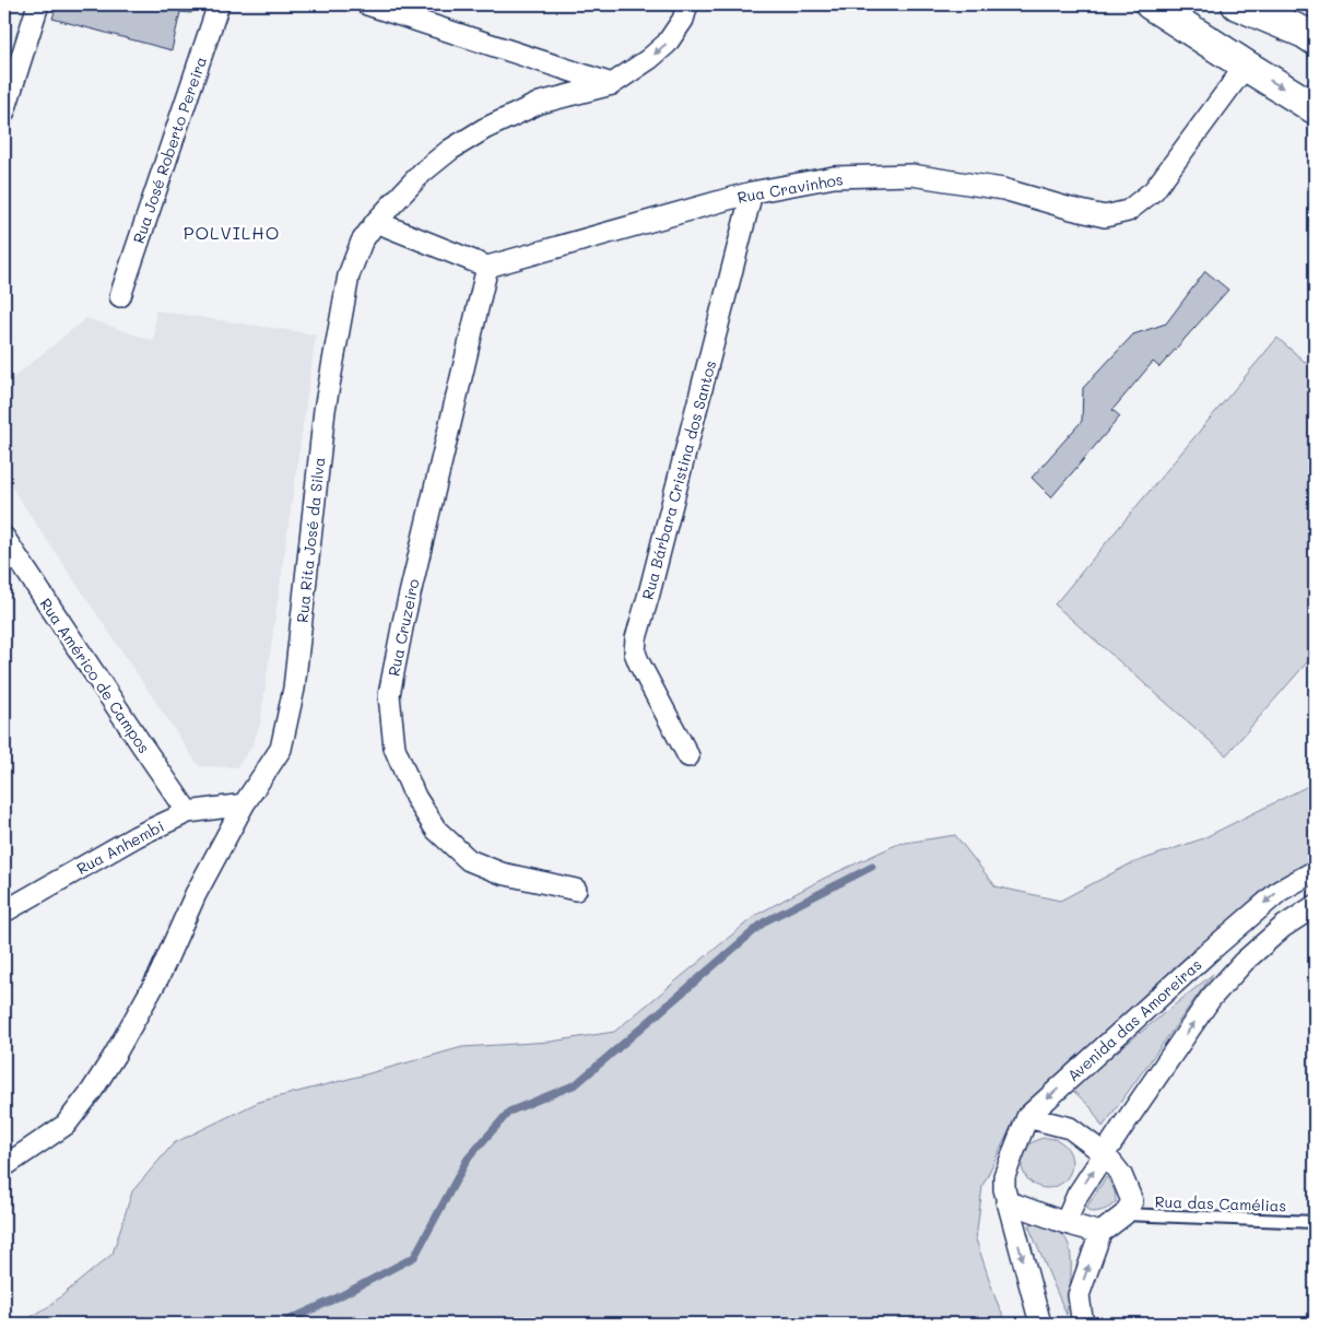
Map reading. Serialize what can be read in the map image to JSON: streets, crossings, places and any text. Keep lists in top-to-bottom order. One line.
{"streets":{"street":["Rua José Roberto Pereira","Rua Cravinhos","Rua Bárbara Cristina dos Santos","Rua Rita José da Silva","Rua Cruzeiro","Rua Américo de Campos","Rua Anhembi","Avenida das Amoreiras"],"lane":["Rua das Camélias"]},"crossings":[["Rua Cravinhos","Rua Bárbara Cristina dos Santos"],["Rua Cravinhos","Rua Cruzeiro"],["Rua Rita José da Silva","Rua Anhembi"],["Rua Américo de Campos","Rua Anhembi"]],"districts":["POLVILHO"]}
